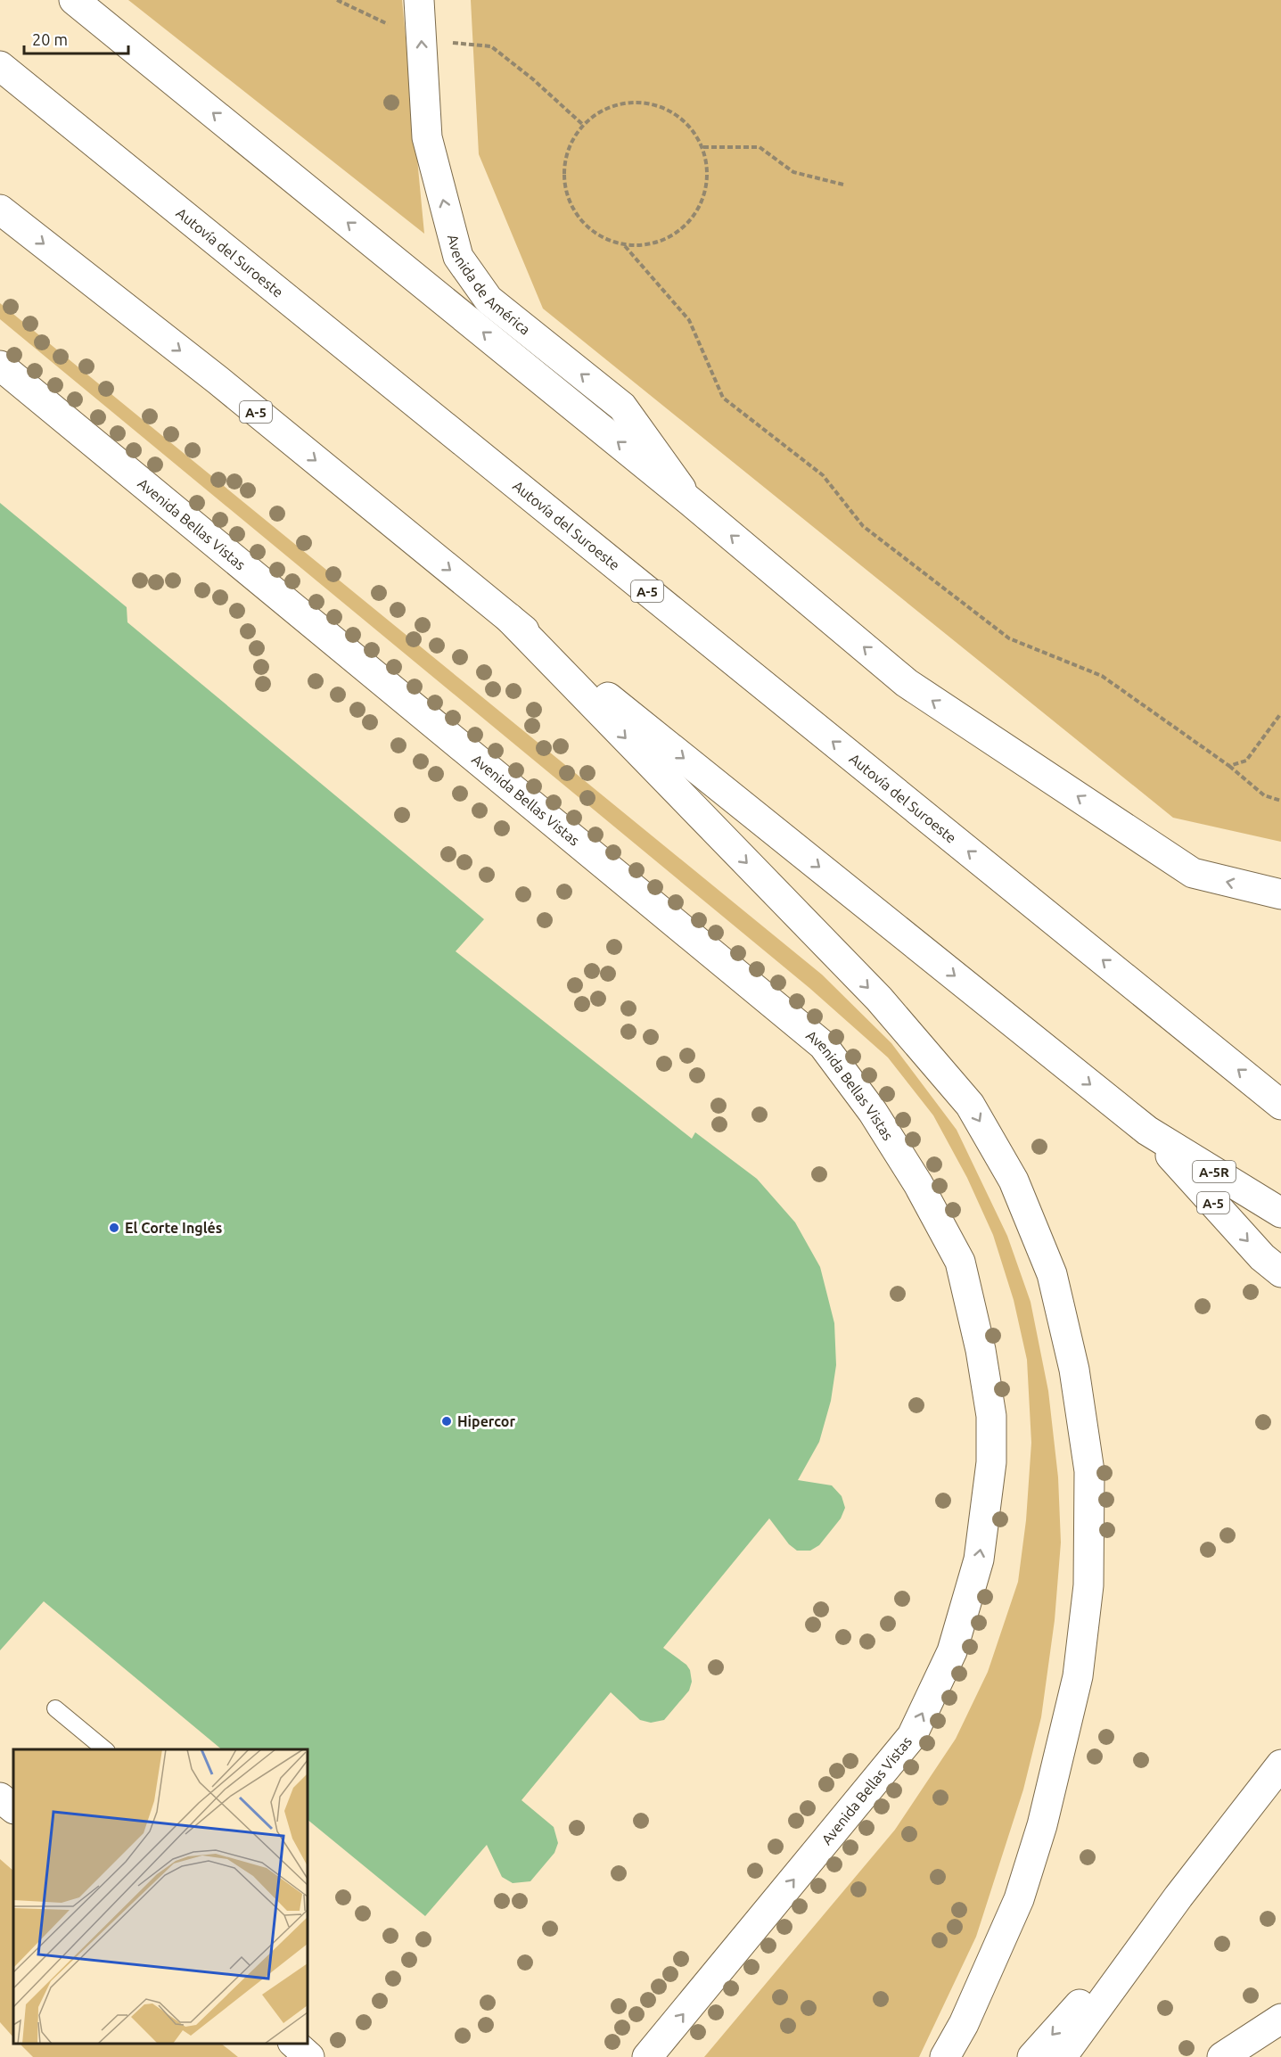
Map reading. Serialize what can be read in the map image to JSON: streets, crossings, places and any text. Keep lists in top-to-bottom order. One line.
{"streets":{"main road":["Autovía del Suroeste","Avenida de América","A-5","Avenida Bellas Vistas","A-5R"]},"crossings":[["A-5","A-5R"]],"one_way":["Avenida Bellas Vistas"],"places":["El Corte Inglés","Hipercor"],"scale_bar":"20 m"}
